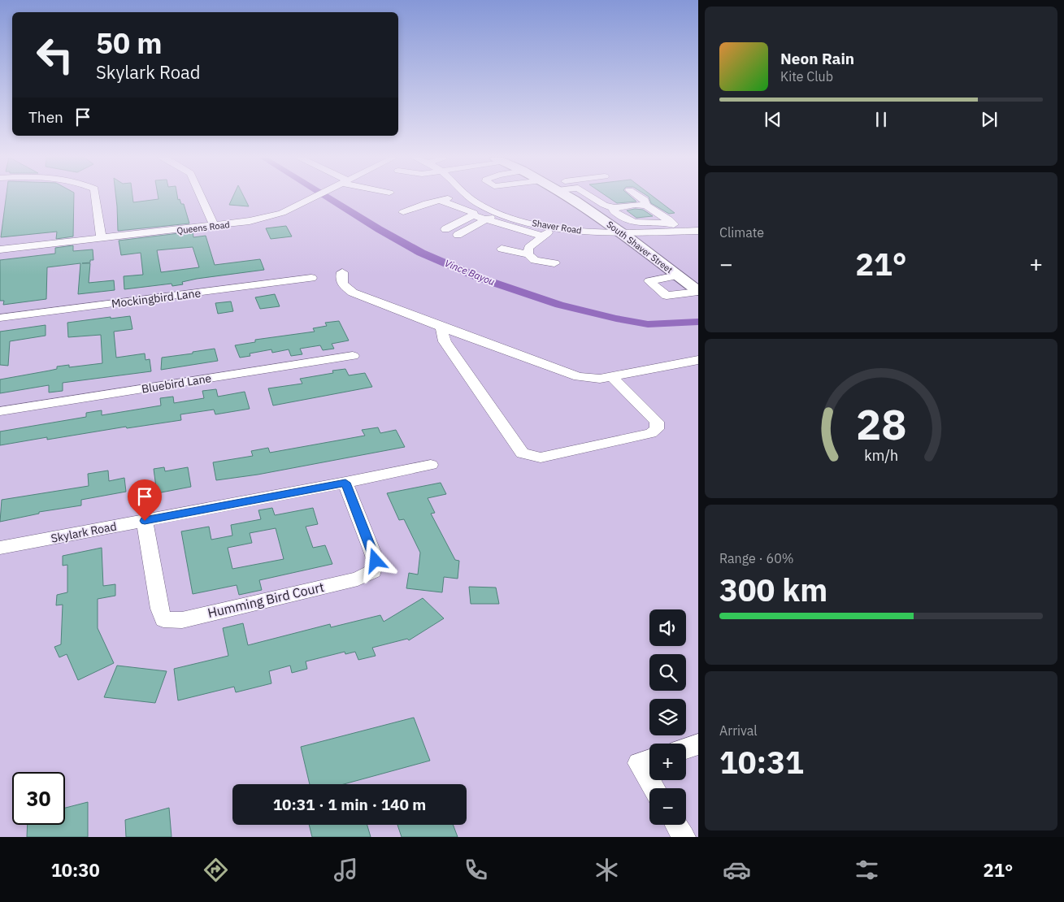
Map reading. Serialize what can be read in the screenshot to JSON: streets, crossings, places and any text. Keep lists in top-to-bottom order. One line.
{"streets":{"main road":["South Shaver Street"],"street":["Shaver Road","Queens Road","Mockingbird Lane","Bluebird Lane","Skylark Road","Humming Bird Court"]},"crossings":[["Shaver Road","South Shaver Street"],["Skylark Road","Humming Bird Court"]],"water":["Vince Bayou"],"page":{"turn":["50 m","Skylark Road"],"song":["Neon Rain","Kite Club"],"then":"Then","tile":["Climate",["Range · 60%","300 km"],["Arrival","10:31"]],"heat":["−","21°","+"],"map_buttons":["+","−"],"limit":"30","trip":"10:31 · 1 min · 140 m","tabs":["10:30","21°"],"gauge":["28","km/h"]}}
